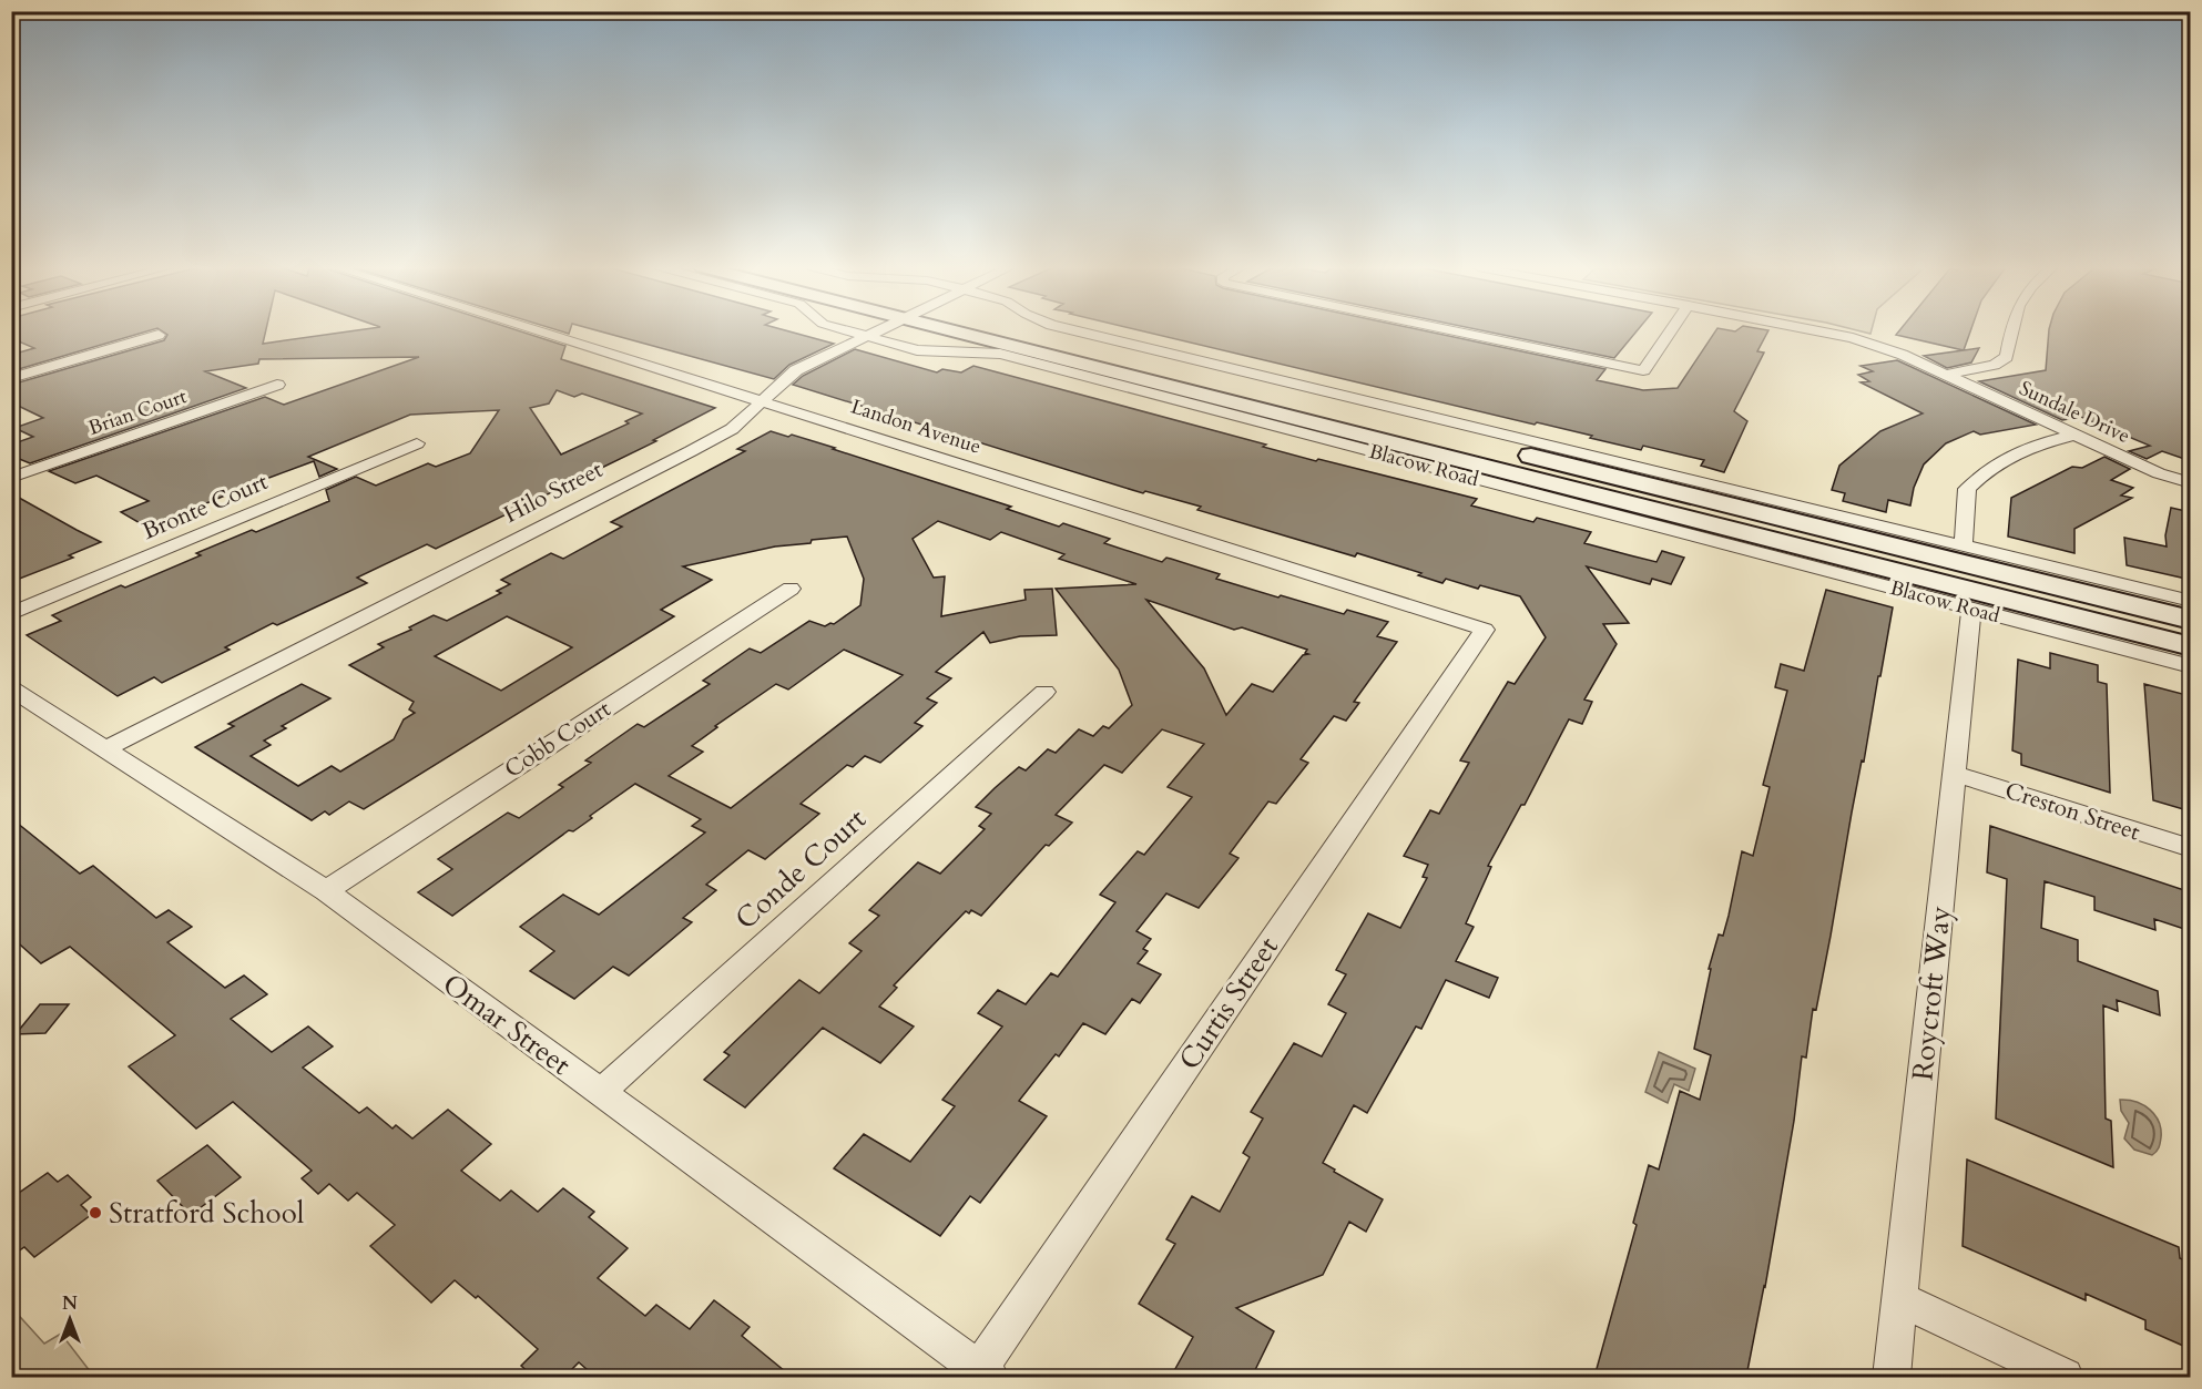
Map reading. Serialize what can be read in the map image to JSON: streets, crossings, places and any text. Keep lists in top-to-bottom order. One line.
{"streets":{"main road":["Blacow Road"],"street":["Brian Court","Sundale Drive","Landon Avenue","Hilo Street","Bronte Court","Cobb Court","Creston Street","Conde Court","Roycroft Way","Curtis Street","Omar Street"]},"crossings":[["Landon Avenue","Hilo Street"],["Landon Avenue","Curtis Street"],["Blacow Road","Hilo Street"],["Blacow Road","Roycroft Way"],["Hilo Street","Omar Street"],["Cobb Court","Omar Street"],["Creston Street","Roycroft Way"],["Conde Court","Omar Street"],["Curtis Street","Omar Street"]],"places":["Stratford School"],"north":"top"}
